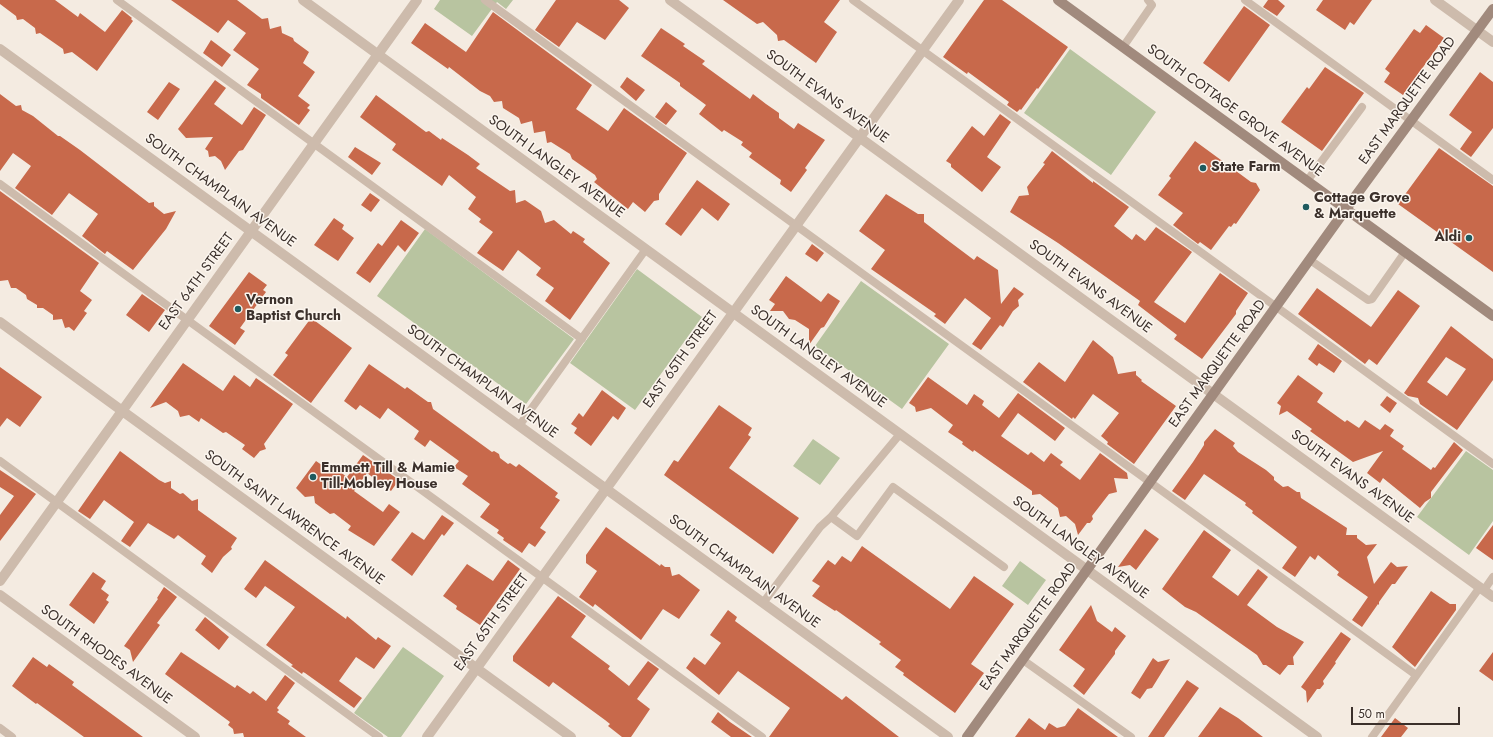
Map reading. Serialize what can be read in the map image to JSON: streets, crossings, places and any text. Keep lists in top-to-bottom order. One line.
{"streets":{"street":["SOUTH EVANS AVENUE","EAST MARQUETTE ROAD","SOUTH COTTAGE GROVE AVENUE","SOUTH LANGLEY AVENUE","SOUTH CHAMPLAIN AVENUE","EAST 64TH STREET","EAST 65TH STREET","SOUTH SAINT LAWRENCE AVENUE","SOUTH RHODES AVENUE"]},"crossings":[["SOUTH EVANS AVENUE","EAST MARQUETTE ROAD"],["SOUTH EVANS AVENUE","EAST 65TH STREET"],["EAST MARQUETTE ROAD","SOUTH COTTAGE GROVE AVENUE"],["EAST MARQUETTE ROAD","SOUTH LANGLEY AVENUE"],["SOUTH LANGLEY AVENUE","EAST 64TH STREET"],["SOUTH LANGLEY AVENUE","EAST 65TH STREET"],["SOUTH CHAMPLAIN AVENUE","EAST 64TH STREET"],["SOUTH CHAMPLAIN AVENUE","EAST 65TH STREET"],["EAST 64TH STREET","SOUTH SAINT LAWRENCE AVENUE"],["EAST 65TH STREET","SOUTH SAINT LAWRENCE AVENUE"]],"places":["State Farm","Cottage Grove & Marquette","Aldi","Vernon Baptist Church","Emmett Till & Mamie Till-Mobley House"],"scale_bar":"50 m"}
